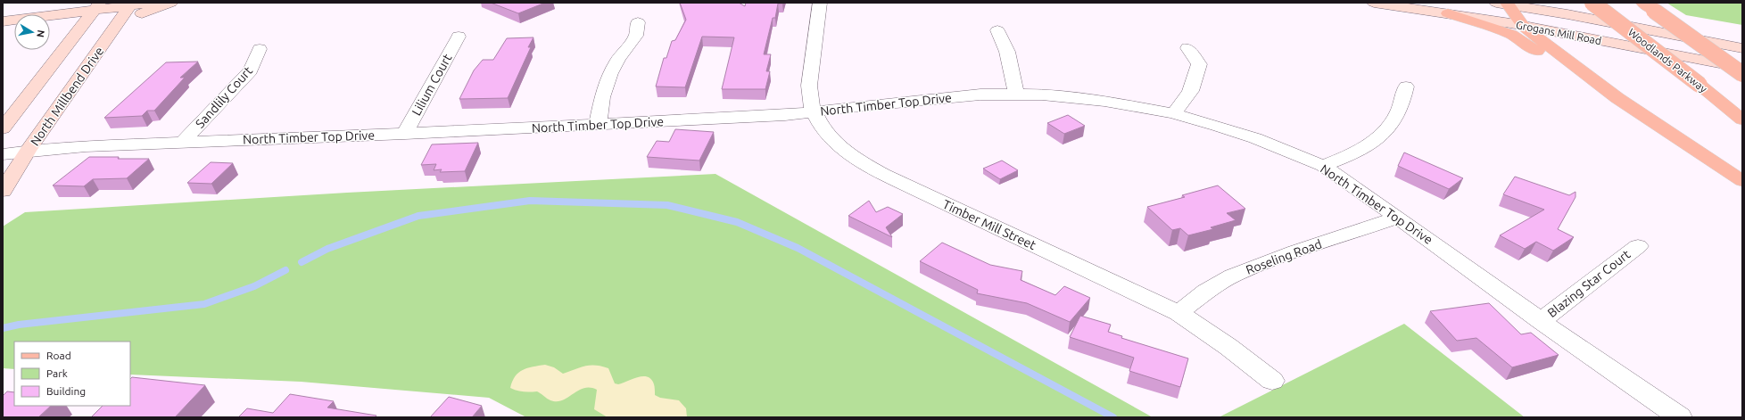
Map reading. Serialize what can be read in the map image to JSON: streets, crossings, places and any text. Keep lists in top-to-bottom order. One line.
{"streets":{"main road":["Grogans Mill Road","Woodlands Parkway","North Millbend Drive"],"street":["Lilium Court","Sandlily Court","North Timber Top Drive","Timber Mill Street","Roseling Road","Blazing Star Court"]},"crossings":[["Lilium Court","North Timber Top Drive"],["North Millbend Drive","North Timber Top Drive"],["Sandlily Court","North Timber Top Drive"],["North Timber Top Drive","Timber Mill Street"],["North Timber Top Drive","Roseling Road"],["North Timber Top Drive","Blazing Star Court"],["Timber Mill Street","Roseling Road"]],"legend":["Road","Park","Building"],"north":"right"}
